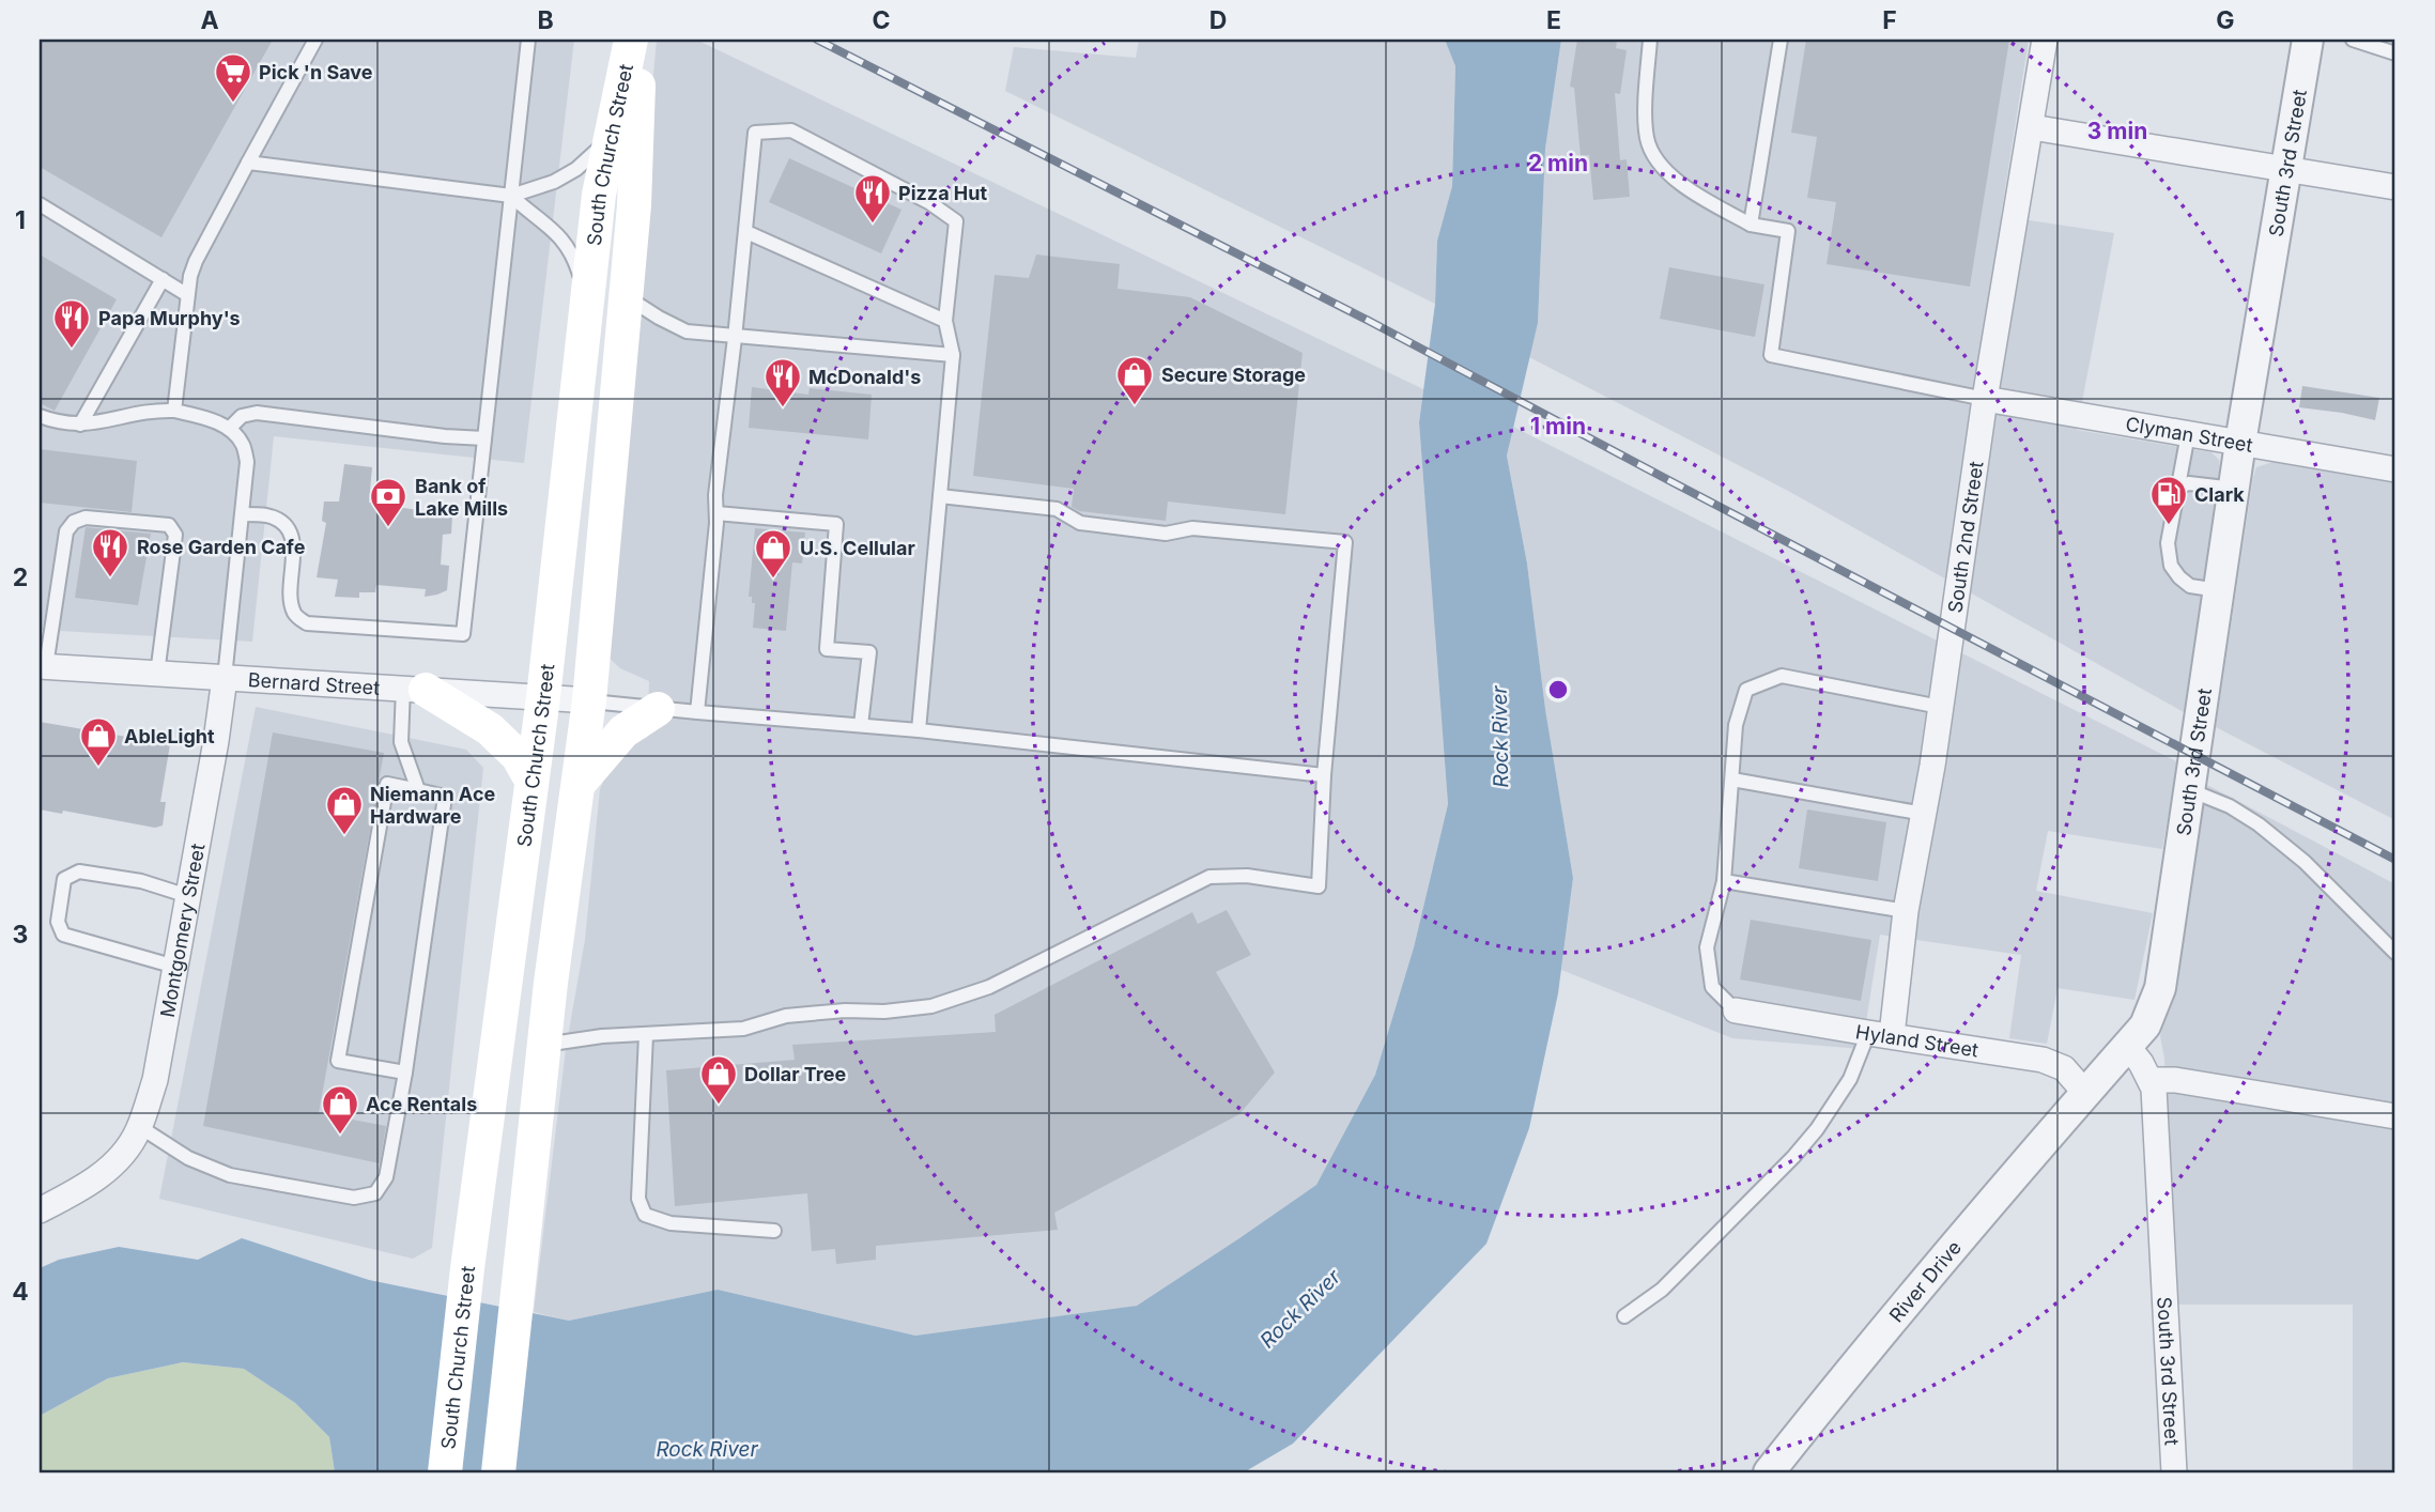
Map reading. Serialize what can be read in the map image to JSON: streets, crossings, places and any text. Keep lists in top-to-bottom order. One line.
{"streets":{"main road":["South Church Street"],"street":["South 3rd Street","Clyman Street","South 2nd Street","Bernard Street","Montgomery Street","Hyland Street","River Drive"]},"crossings":[["South Church Street","Bernard Street"],["South 3rd Street","Clyman Street"],["South 3rd Street","River Drive"],["Clyman Street","South 2nd Street"],["South 2nd Street","Hyland Street"],["Bernard Street","Montgomery Street"],["Hyland Street","River Drive"]],"water":["Rock River"],"places":{"supermarket":["Pick 'n Save"],"restaurant":["Pizza Hut","Papa Murphy's","McDonald's","Rose Garden Cafe"],"shop":["Secure Storage","U.S. Cellular","AbleLight","Niemann Ace Hardware","Dollar Tree","Ace Rentals"],"fuel station":["Clark"],"bank":["Bank of Lake Mills"]},"grid":{"columns":["A","B","C","D","E","F","G"],"rows":["1","2","3","4"]},"rings":["3 min","2 min","1 min"]}
